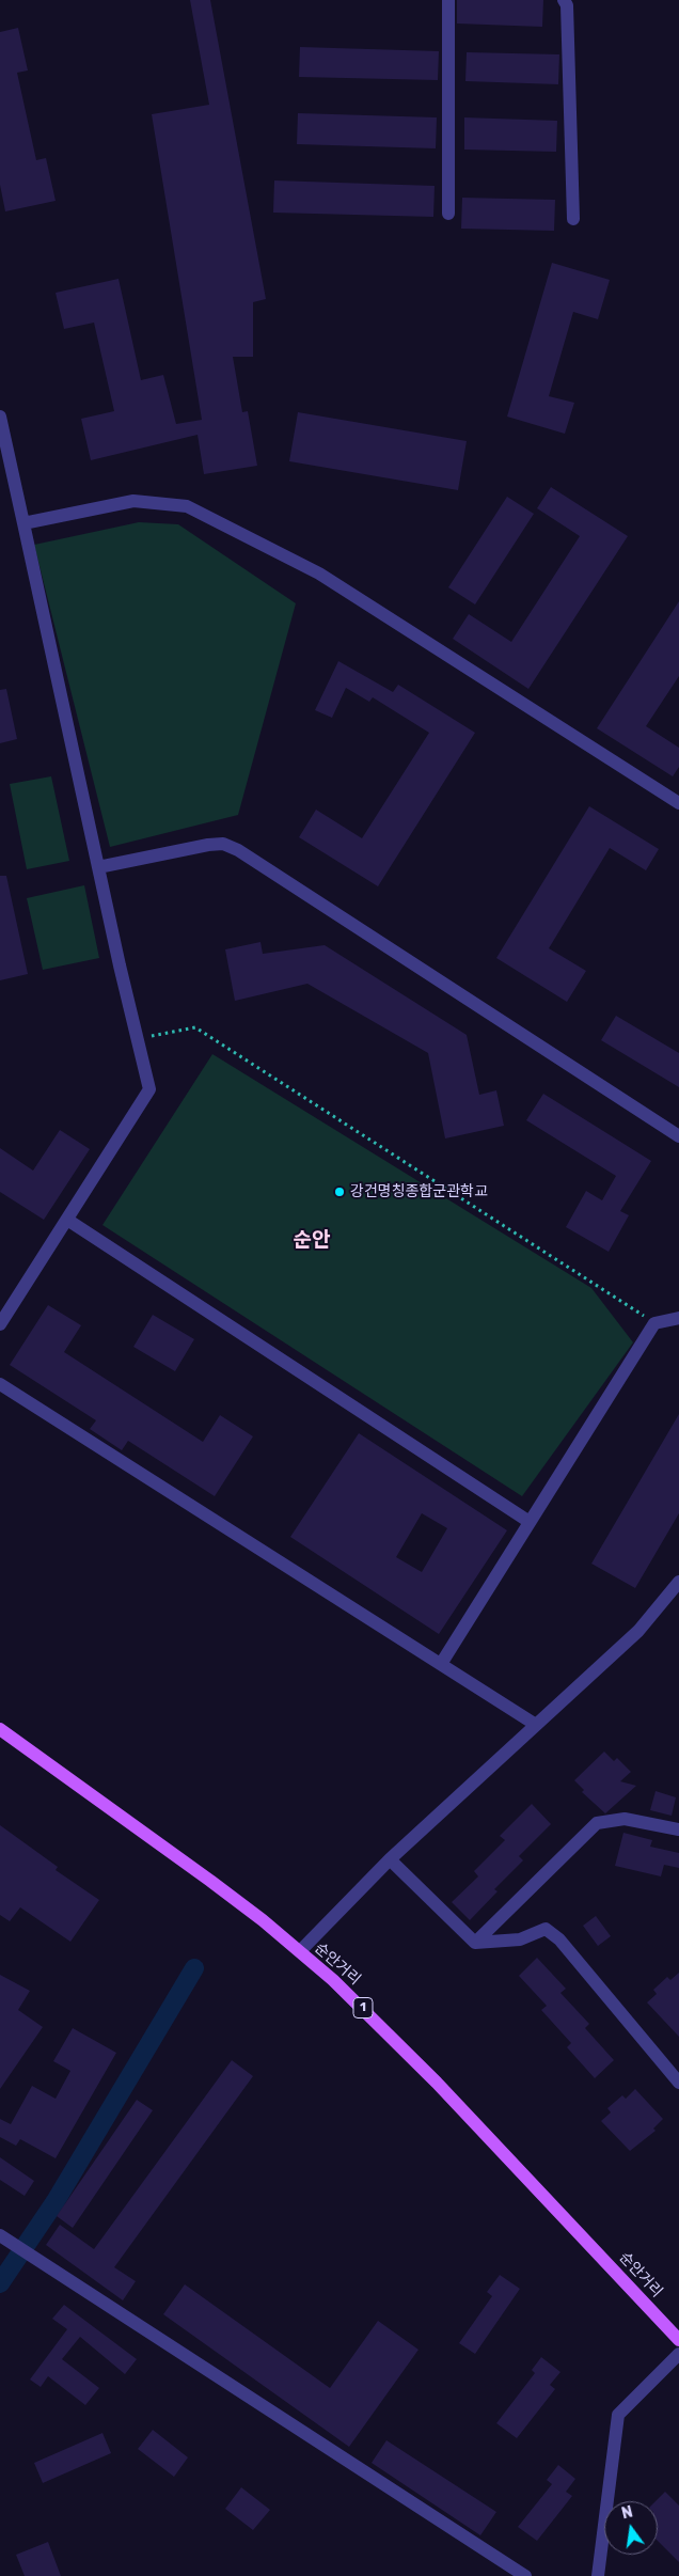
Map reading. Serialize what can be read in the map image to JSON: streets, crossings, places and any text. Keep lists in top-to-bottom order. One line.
{"streets":{"main road":["순안거리","1"]},"districts":["순안"],"places":["강건명칭종합군관학교"],"north":"top"}
